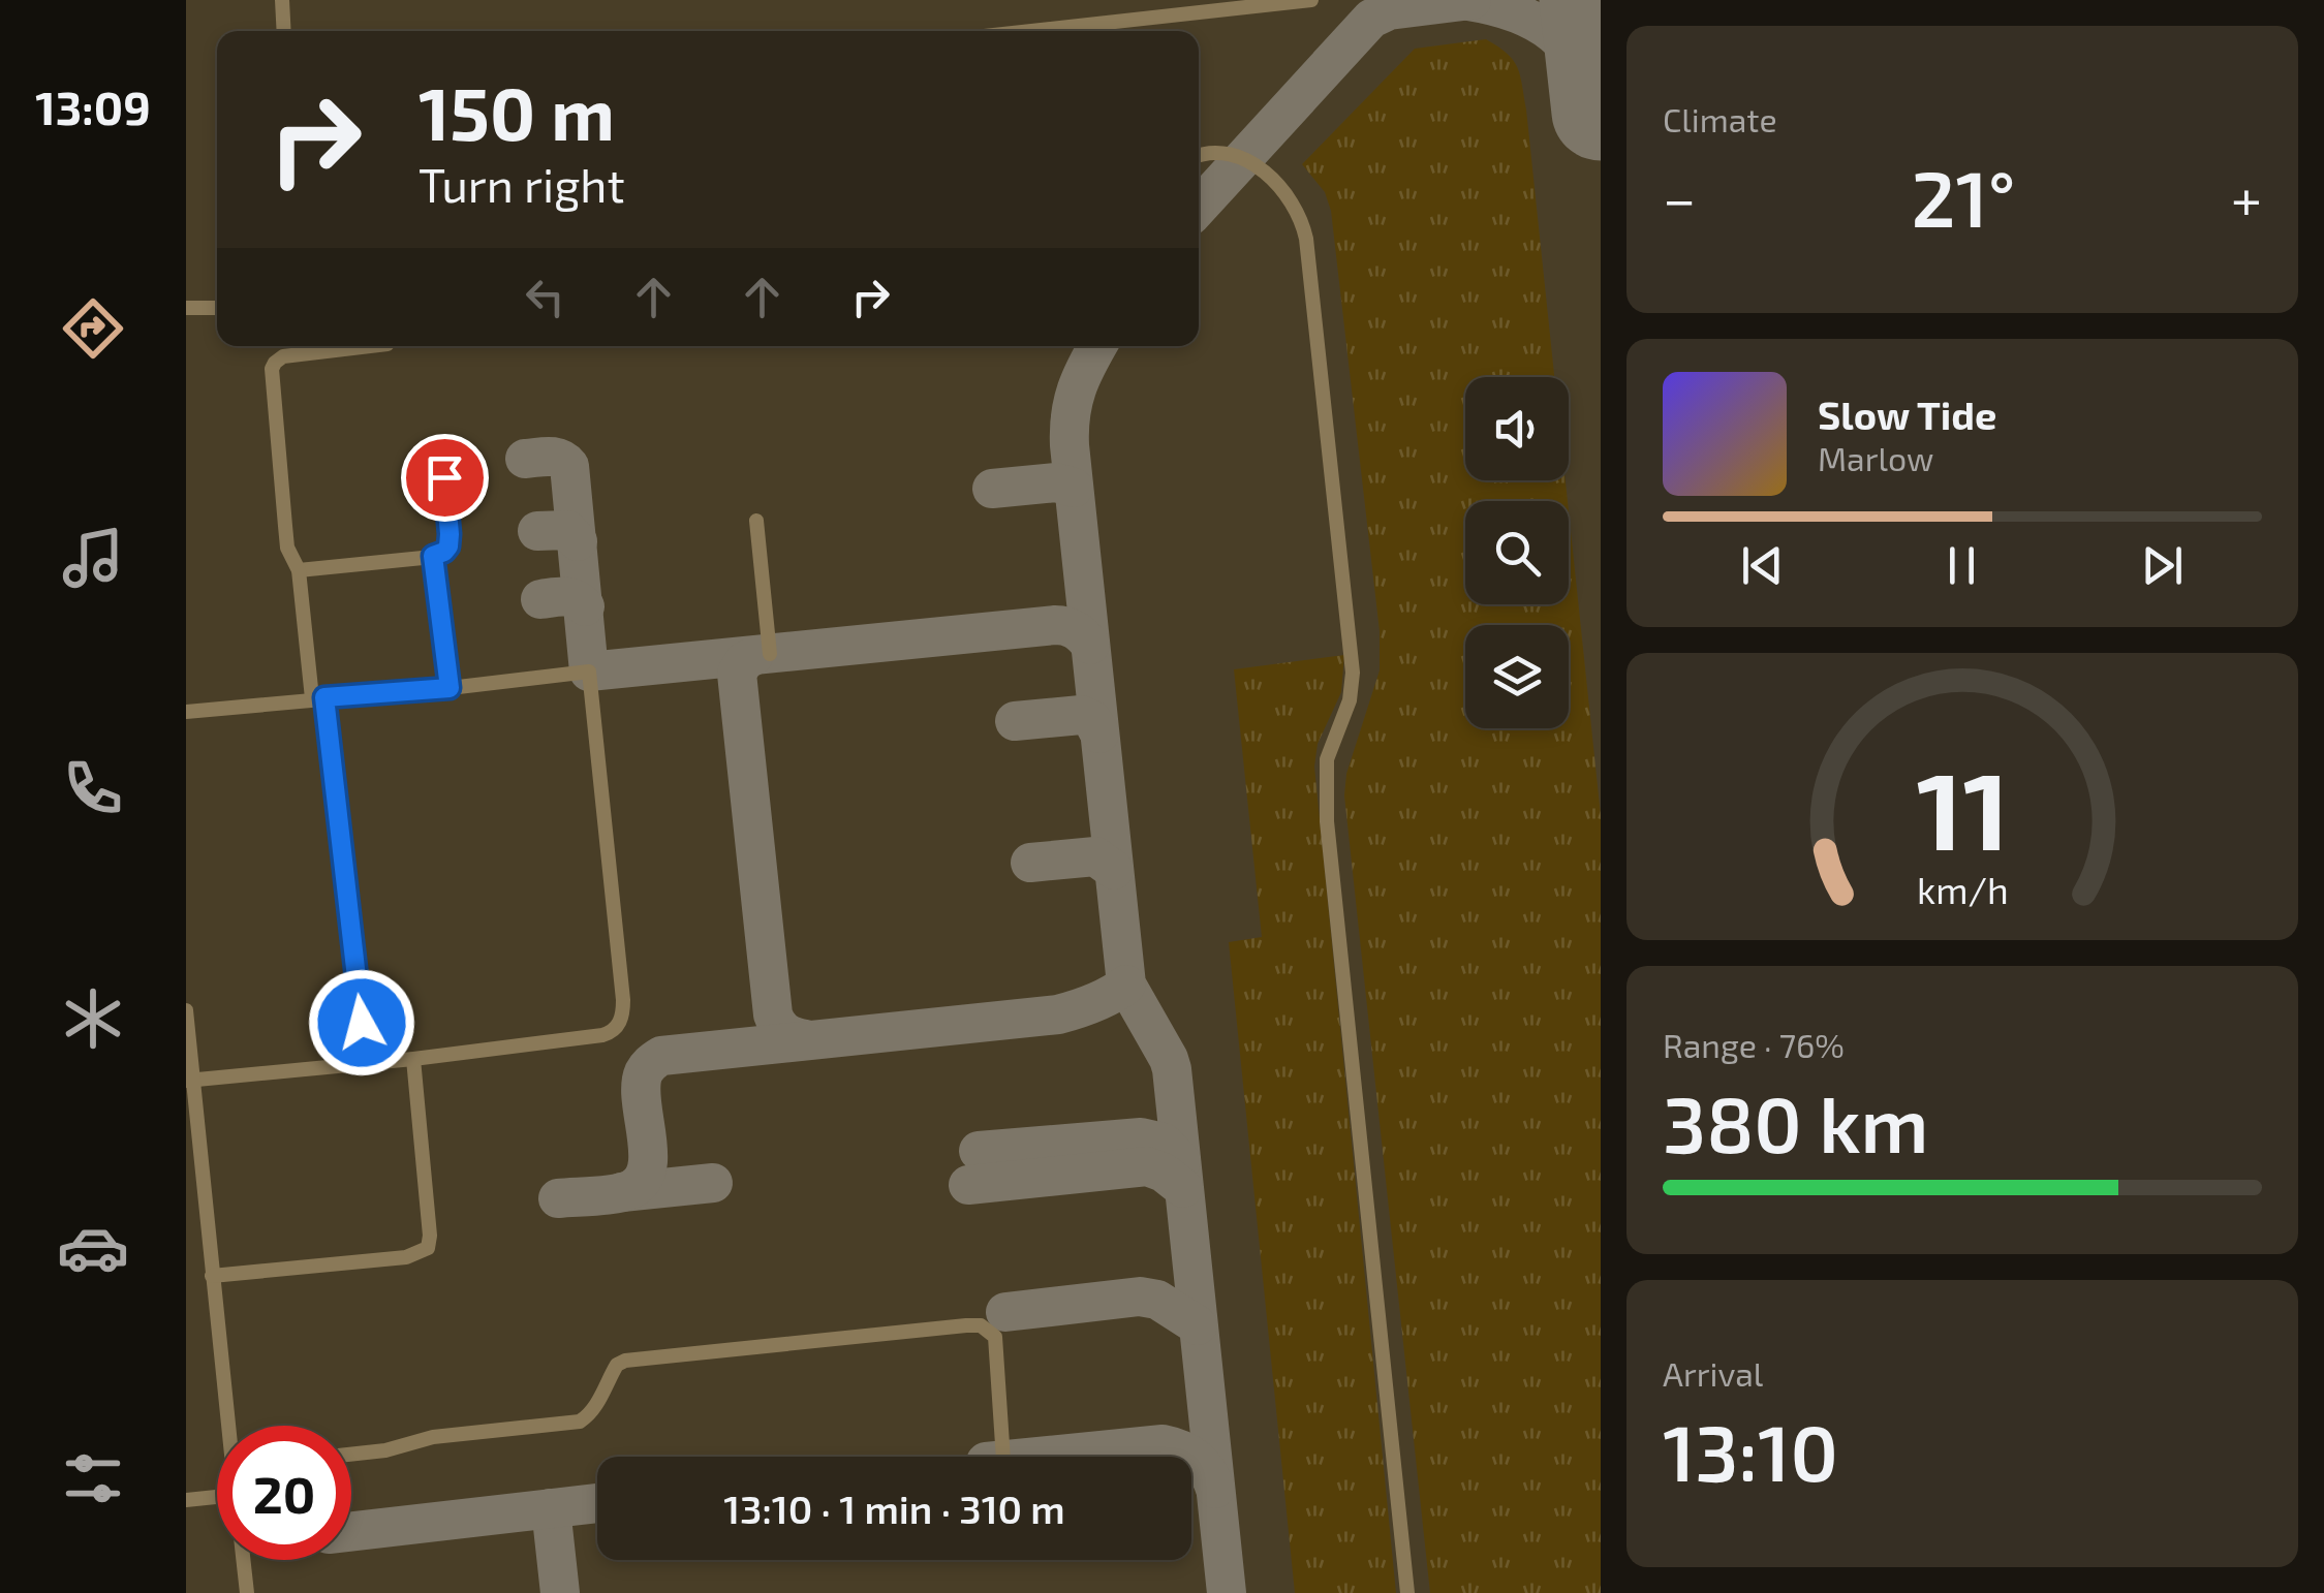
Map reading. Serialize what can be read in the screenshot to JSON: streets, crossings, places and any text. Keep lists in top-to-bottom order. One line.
{"page":{"tabs":"13:09","tile":["Climate",["Range · 76%","380 km"],["Arrival","13:10"]],"turn":["150 m","Turn right"],"heat":["−","21°","+"],"song":["Slow Tide","Marlow"],"limit":"20","trip":"13:10 · 1 min · 310 m","gauge":["11","km/h"]}}
